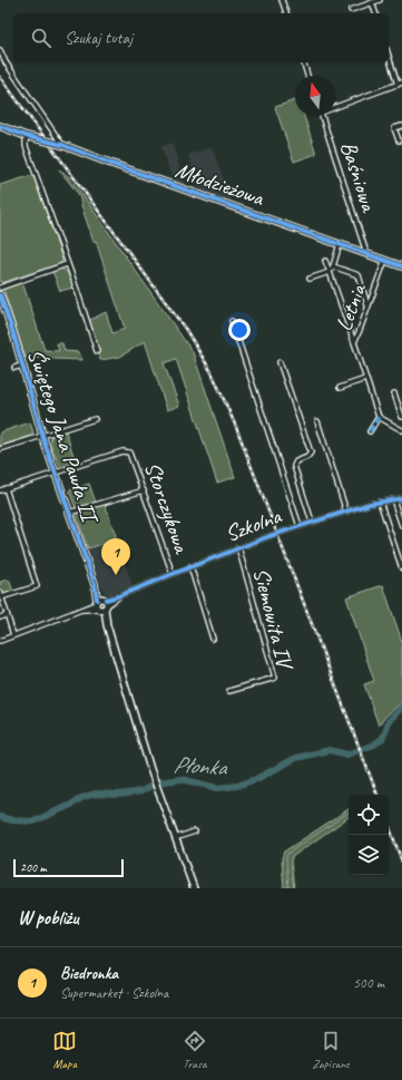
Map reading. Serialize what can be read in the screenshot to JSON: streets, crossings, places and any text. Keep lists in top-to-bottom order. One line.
{"streets":{"street":["Baśniowa","Młodzieżowa","Letnia","Świętego Jana Pawła II","Storczykowa","Szkolna","Siemowita IV"]},"crossings":[["Baśniowa","Młodzieżowa"],["Młodzieżowa","Letnia"],["Świętego Jana Pawła II","Storczykowa"],["Świętego Jana Pawła II","Szkolna"],["Storczykowa","Szkolna"],["Szkolna","Siemowita IV"]],"water":["Płonka"],"scale_bar":"200 m","north":"top","page":{"search":"Szukaj tutaj","pins":"1","scale":"200 m","heading":"W pobliżu","list":[{"mark":"1","name":"Biedronka","note":"Supermarket · Szkolna","value":"500 m"}],"nav":["Mapa","Trasa","Zapisane"]}}
